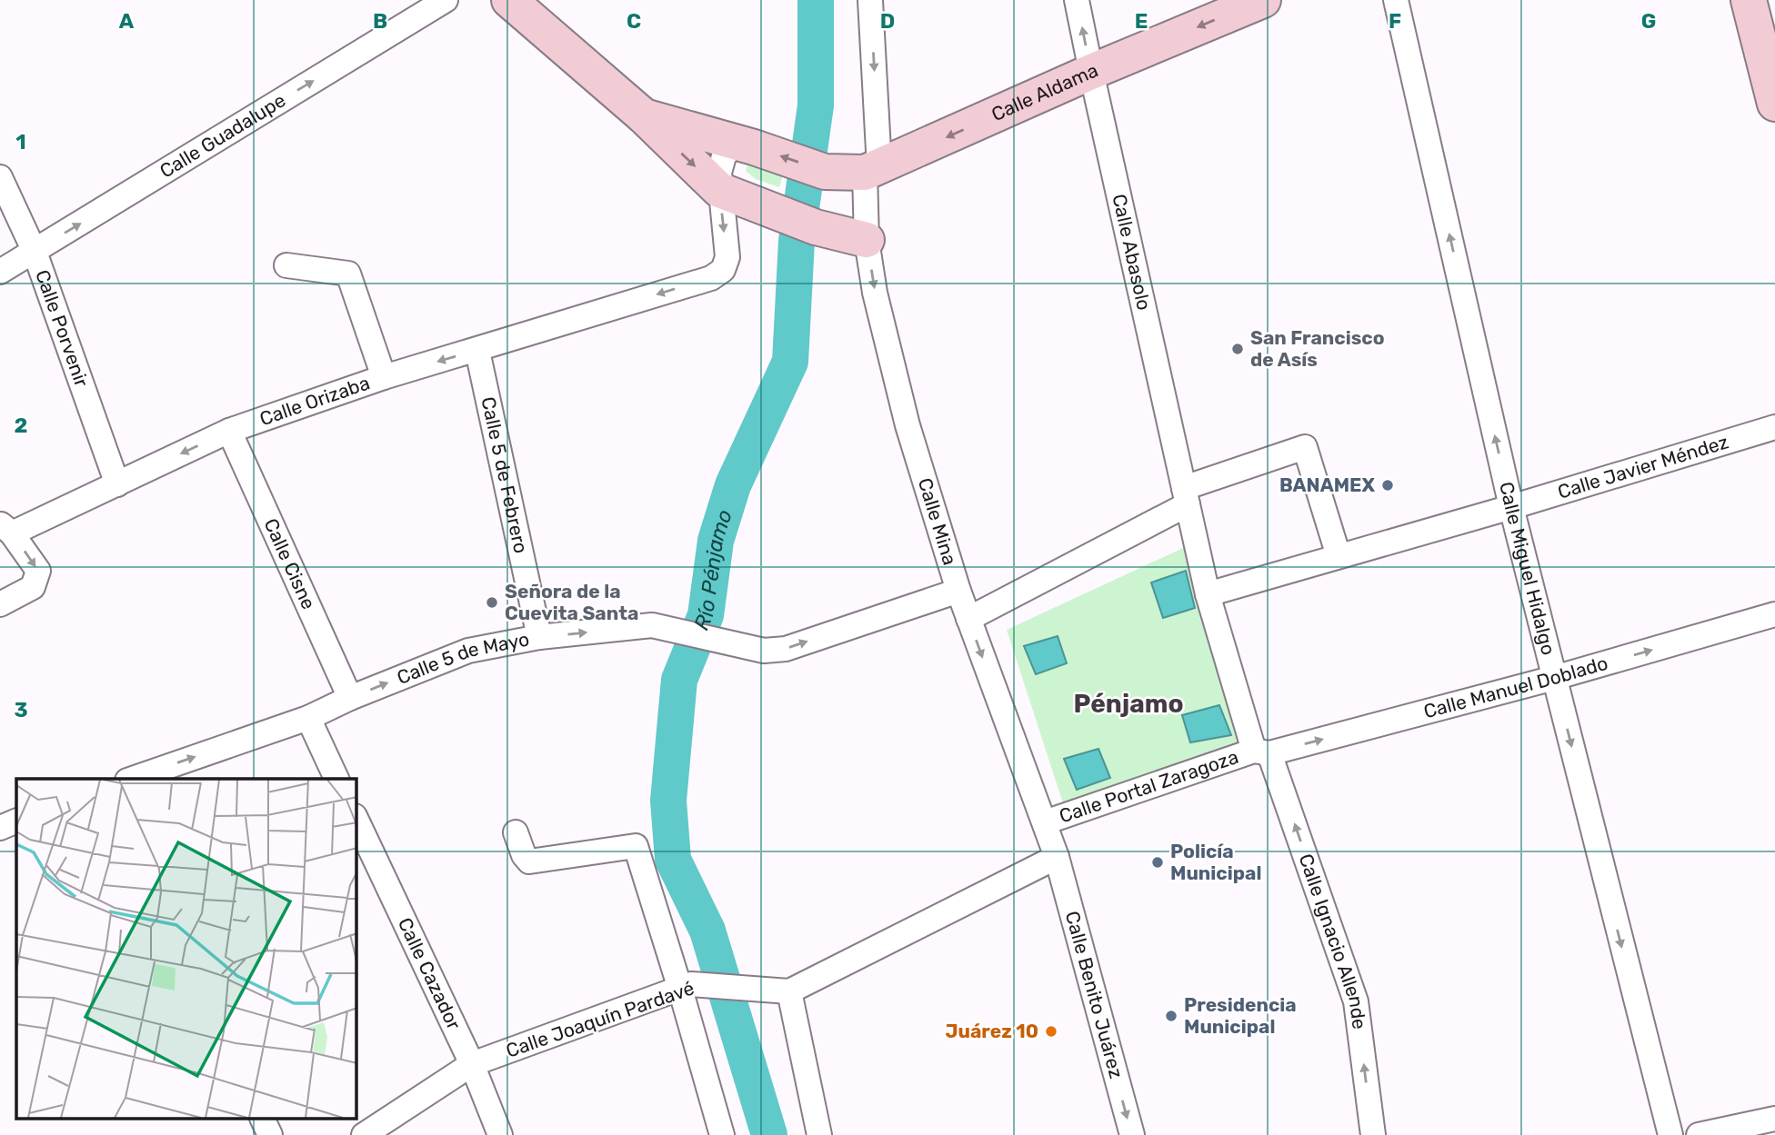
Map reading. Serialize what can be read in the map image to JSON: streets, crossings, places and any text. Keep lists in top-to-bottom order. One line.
{"streets":{"street":["Calle Aldama","Calle Guadalupe","Calle Abasolo","Calle Porvenir","Calle Orizaba","Calle Javier Méndez","Calle 5 de Febrero","Calle Mina","Calle Cisne","Calle Miguel Hidalgo","Calle 5 de Mayo","Calle Manuel Doblado","Calle Portal Zaragoza","Calle Ignacio Allende","Calle Cazador","Calle Benito Juárez","Calle Joaquín Pardavé"]},"crossings":[["Calle Aldama","Calle Abasolo"],["Calle Aldama","Calle Mina"],["Calle Guadalupe","Calle Porvenir"],["Calle Abasolo","Calle Javier Méndez"],["Calle Abasolo","Calle Ignacio Allende"],["Calle Porvenir","Calle Orizaba"],["Calle Orizaba","Calle 5 de Febrero"],["Calle Orizaba","Calle Cisne"],["Calle Javier Méndez","Calle Miguel Hidalgo"],["Calle Javier Méndez","Calle Ignacio Allende"],["Calle 5 de Febrero","Calle 5 de Mayo"],["Calle Mina","Calle 5 de Mayo"],["Calle Mina","Calle Portal Zaragoza"],["Calle Mina","Calle Benito Juárez"],["Calle Cisne","Calle 5 de Mayo"],["Calle Miguel Hidalgo","Calle Manuel Doblado"],["Calle Manuel Doblado","Calle Portal Zaragoza"],["Calle Manuel Doblado","Calle Ignacio Allende"],["Calle Portal Zaragoza","Calle Ignacio Allende"],["Calle Cazador","Calle Joaquín Pardavé"]],"one_way":["Calle Aldama","Calle Guadalupe","Calle Orizaba","Calle Mina","Calle 5 de Mayo","Calle Manuel Doblado","Calle Ignacio Allende","Calle Benito Juárez"],"districts":["Pénjamo"],"water":["Río Pénjamo"],"places":["San Francisco de Asís","BANAMEX","Señora de la Cuevita Santa","Policía Municipal","Presidencia Municipal","Juárez 10"],"grid":{"columns":["A","B","C","D","E","F","G"],"rows":["1","2","3"]}}
